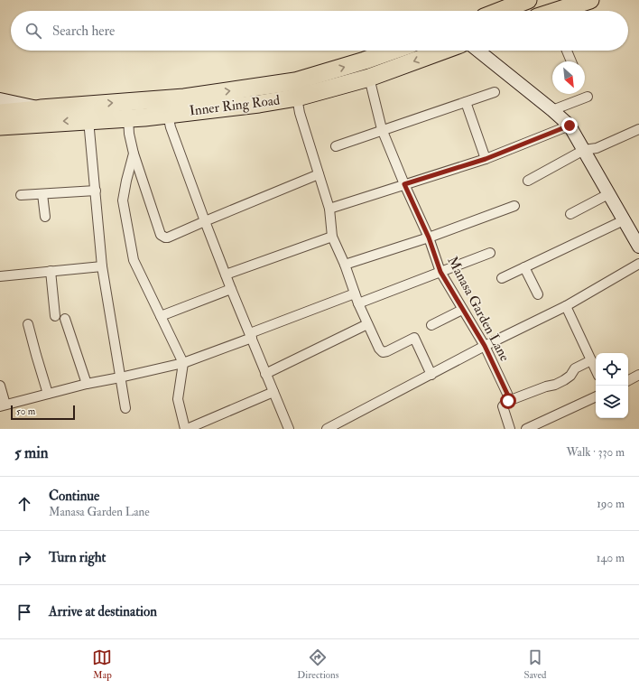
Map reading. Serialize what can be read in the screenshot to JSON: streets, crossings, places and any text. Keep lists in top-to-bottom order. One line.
{"streets":{"highway":["Inner Ring Road"],"street":["Manasa Garden Lane"]},"crossings":[["Inner Ring Road","Manasa Garden Lane"]],"scale_bar":"50 m","north":"bottom right","page":{"search":"Search here","scale":"50 m","heading":["5 min","Walk · 330 m"],"list":[["Continue","Manasa Garden Lane","190 m"],["Turn right","140 m"],"Arrive at destination"],"nav":["Map","Directions","Saved"]}}
